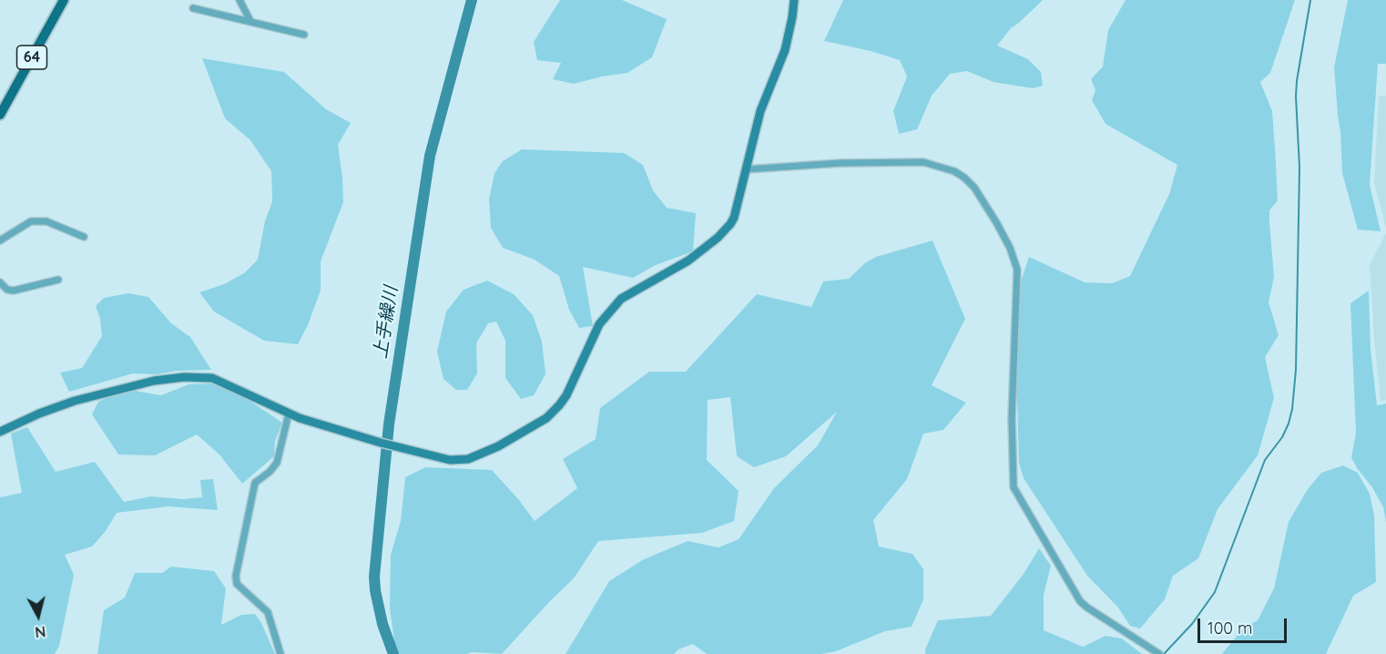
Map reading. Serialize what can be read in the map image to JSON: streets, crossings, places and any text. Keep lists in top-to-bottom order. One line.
{"streets":{"main road":["64"]},"water":["上手繰川"],"scale_bar":"100 m","north":"bottom"}
